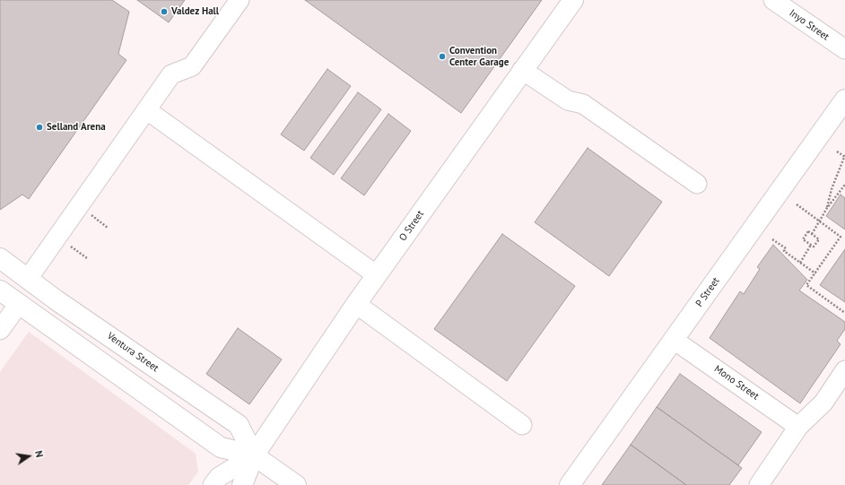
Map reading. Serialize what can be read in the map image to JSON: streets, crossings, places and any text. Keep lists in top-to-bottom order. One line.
{"streets":{"main road":["O Street","P Street","Ventura Street"],"street":["Inyo Street","Mono Street"]},"crossings":[["O Street","Ventura Street"],["P Street","Mono Street"]],"places":["Valdez Hall","Convention Center Garage","Selland Arena"],"north":"right"}
